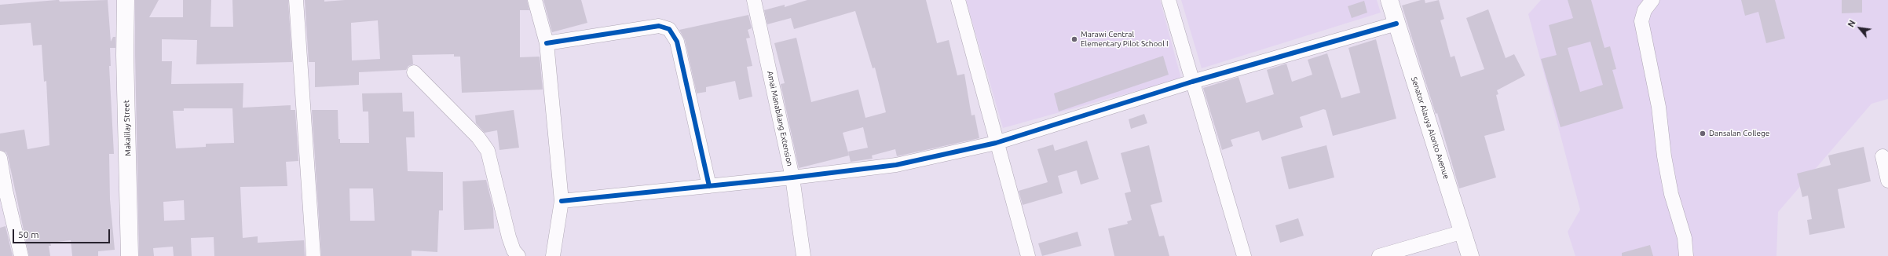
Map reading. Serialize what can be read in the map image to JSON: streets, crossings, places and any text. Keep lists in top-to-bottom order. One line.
{"streets":{"main road":["Makalilay Street","Senator Alauya Alonto Avenue"],"street":["Amai Manabilang Extension"]},"places":["Marawi Central Elementary Pilot School I","Dansalan College"],"scale_bar":"50 m","north":"top left"}
